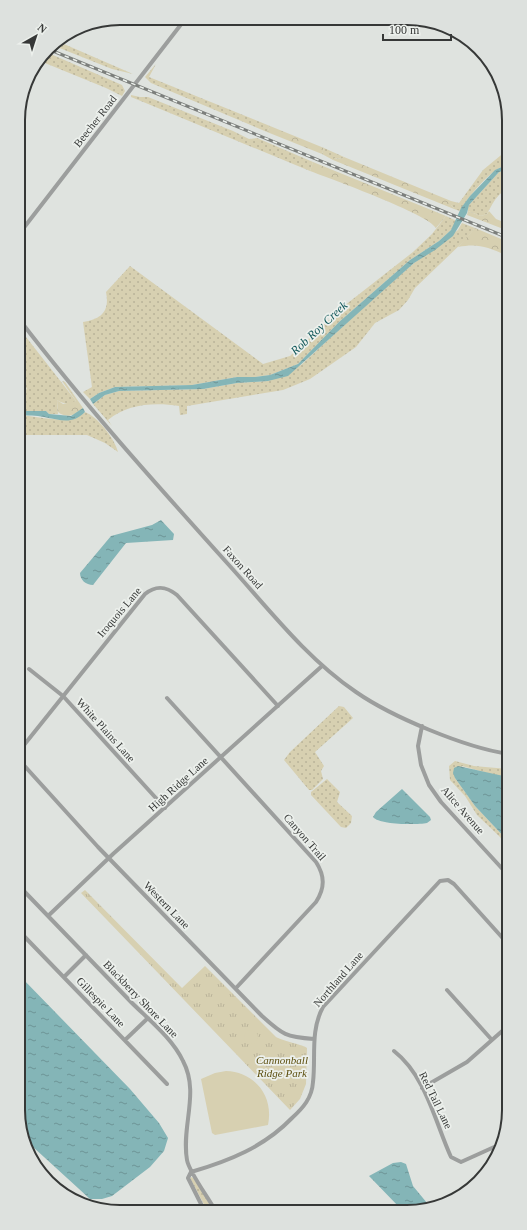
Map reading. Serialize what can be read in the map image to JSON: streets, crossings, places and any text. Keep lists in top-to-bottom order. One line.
{"streets":{"street":["Beecher Road","Faxon Road","Iroquois Lane","White Plains Lane","High Ridge Lane","Alice Avenue","Canyon Trail","Western Lane","Northland Lane","Blackberry Shore Lane","Gillespie Lane","Red Tail Lane"]},"crossings":[["Faxon Road","High Ridge Lane"],["Faxon Road","Alice Avenue"],["Iroquois Lane","White Plains Lane"],["Iroquois Lane","High Ridge Lane"],["White Plains Lane","High Ridge Lane"],["High Ridge Lane","Canyon Trail"],["High Ridge Lane","Western Lane"],["High Ridge Lane","Blackberry Shore Lane"],["Canyon Trail","Western Lane"],["Western Lane","Northland Lane"],["Northland Lane","Blackberry Shore Lane"]],"water":["Rob Roy Creek"],"parks":["Cannonball Ridge Park"],"scale_bar":"100 m","north":"top right"}
